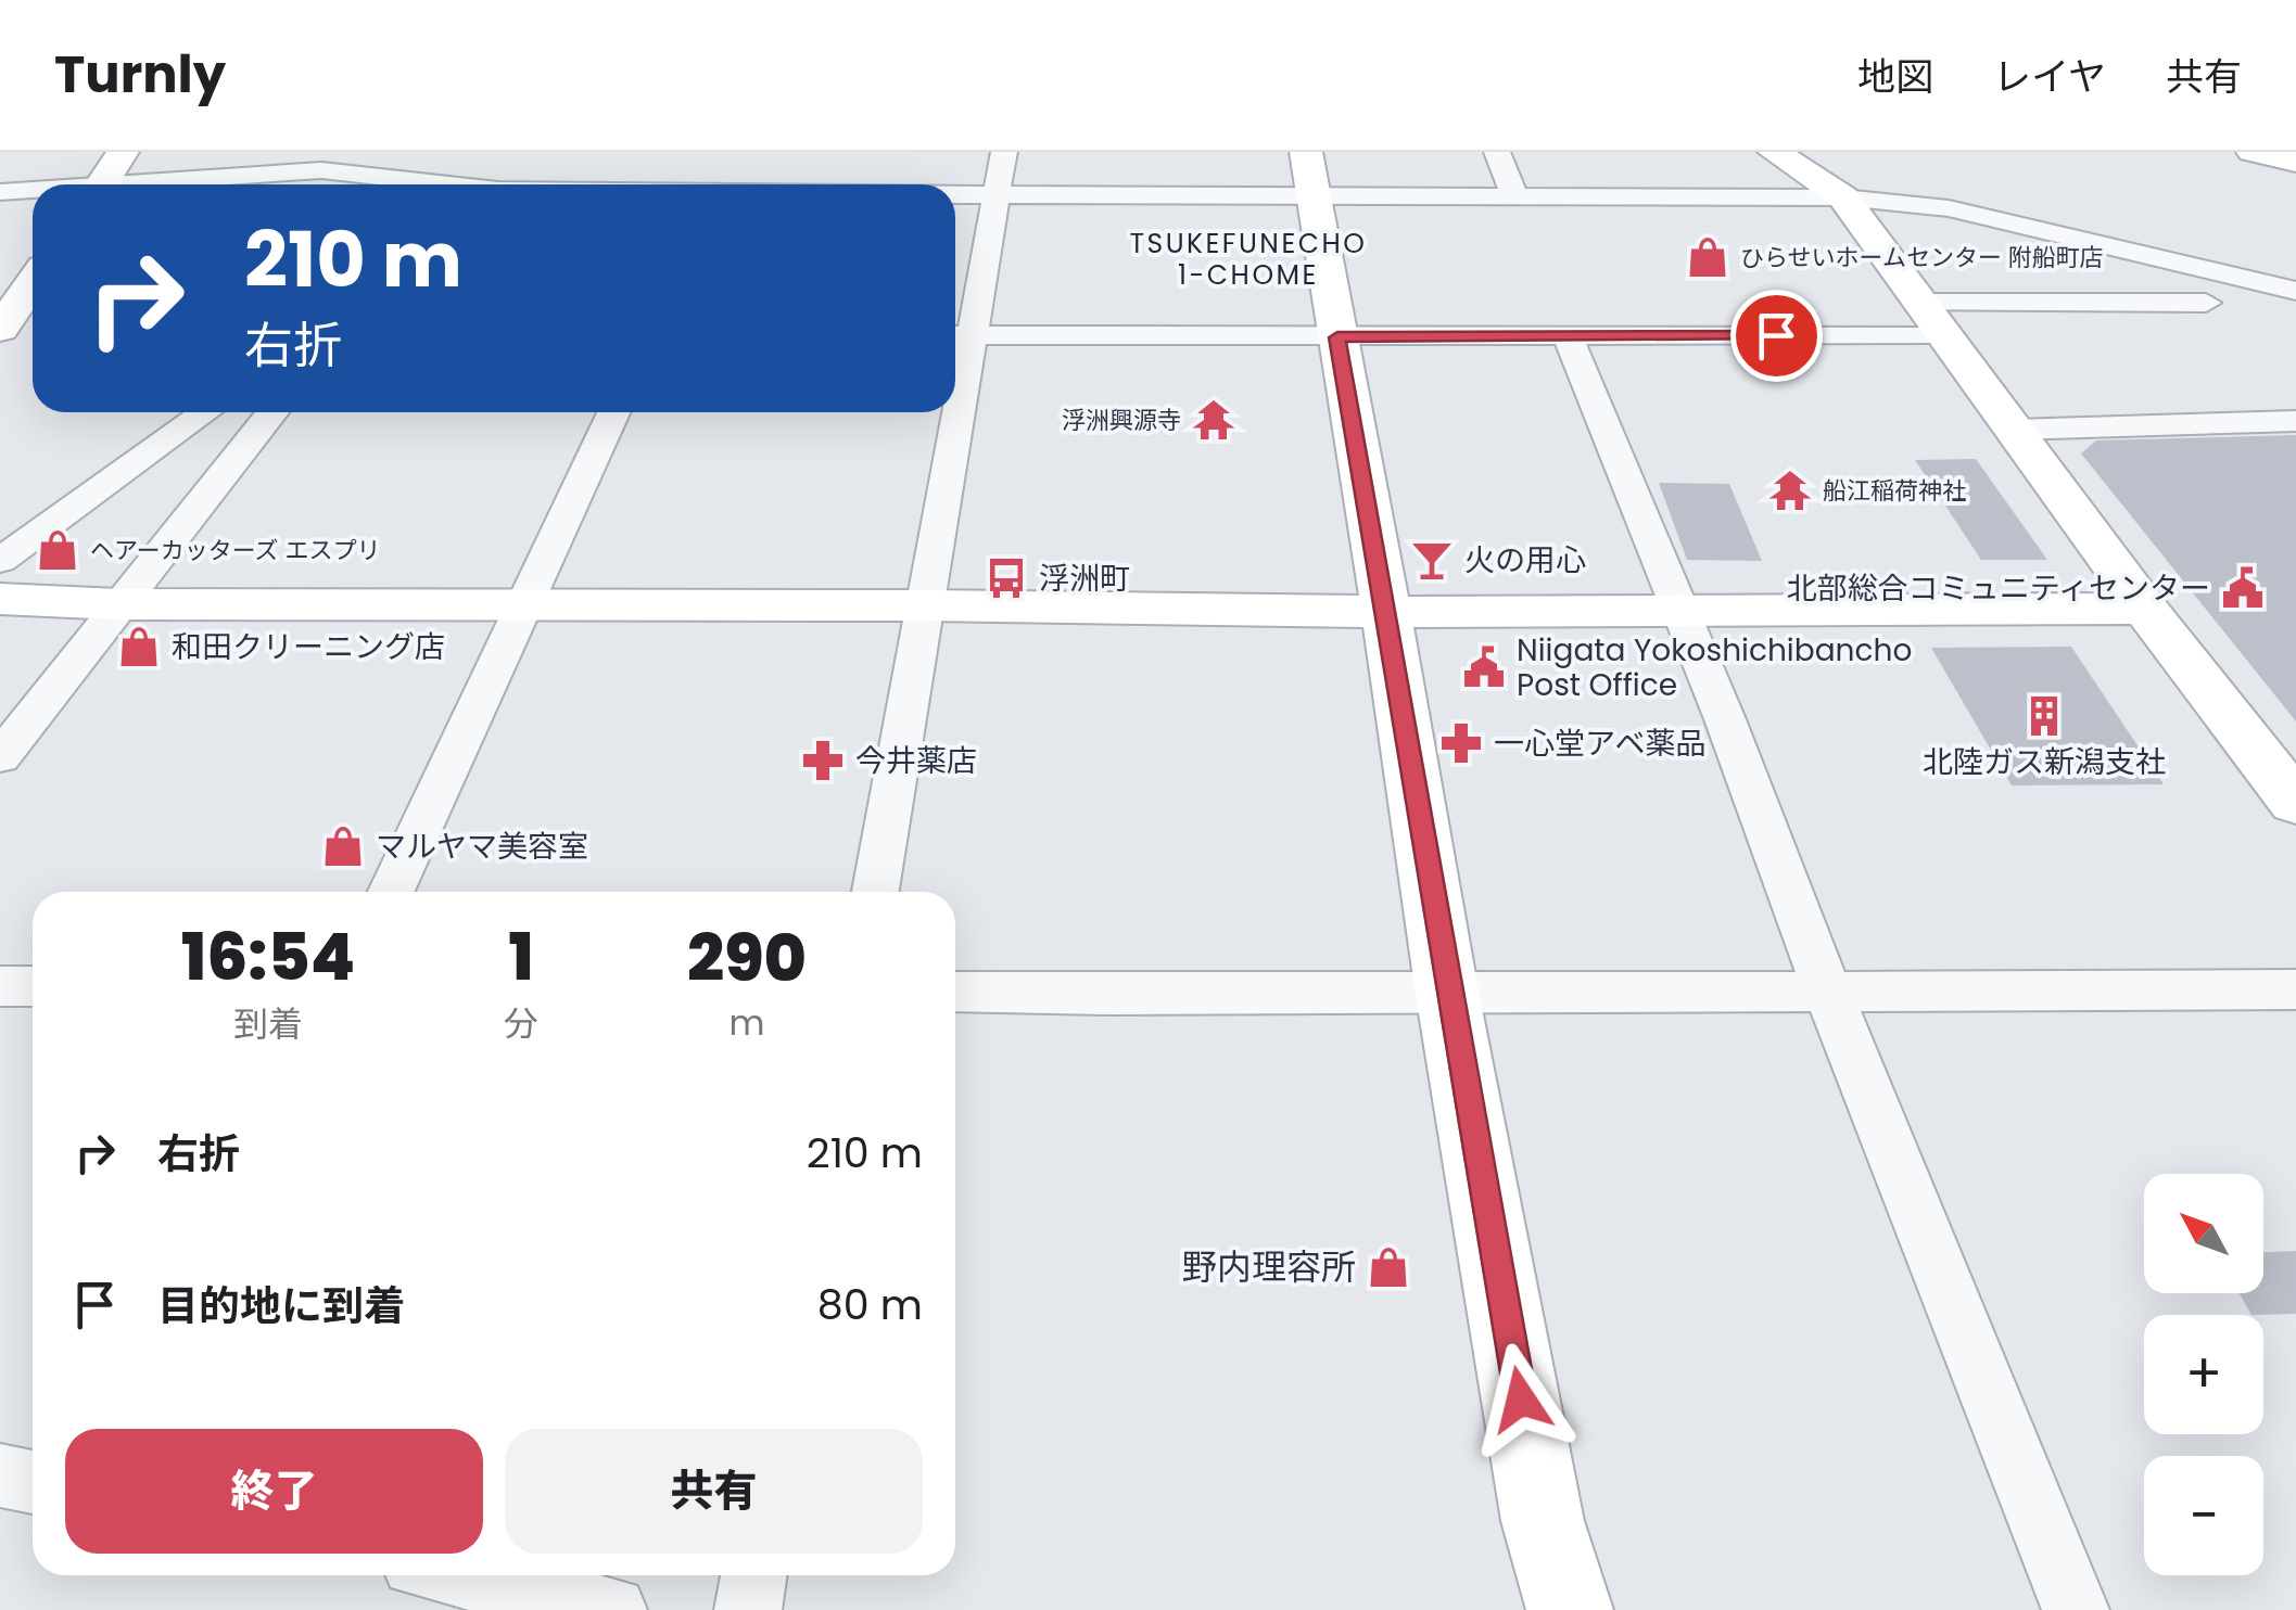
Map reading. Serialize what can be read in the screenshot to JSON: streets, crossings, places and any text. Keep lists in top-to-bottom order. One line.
{"districts":["TSUKEFUNECHO 1-CHOME"],"places":{"shop":["ひらせいホームセンター 附船町店","ヘアーカッターズ エスプリ","和田クリーニング店","マルヤマ美容室","野内理容所"],"temple":["浮洲興源寺","船江稲荷神社"],"bar":["火の用心"],"bus stop":["浮洲町"],"public building":["北部総合コミュニティセンター","Niigata Yokoshichibancho Post Office"],"building":["北陸ガス新潟支社"],"pharmacy":["一心堂アベ薬品","今井薬店"]},"north":"top left","page":{"header":"Turnly","nav":["地図","レイヤ","共有"],"turn":["210 m","右折"],"eta":["16:54","到着","1","分","290","m"],"list":[{"name":"右折","value":"210 m"},{"name":"目的地に到着","value":"80 m"}],"map_buttons":["+","−"],"buttons":["終了","共有"]}}
